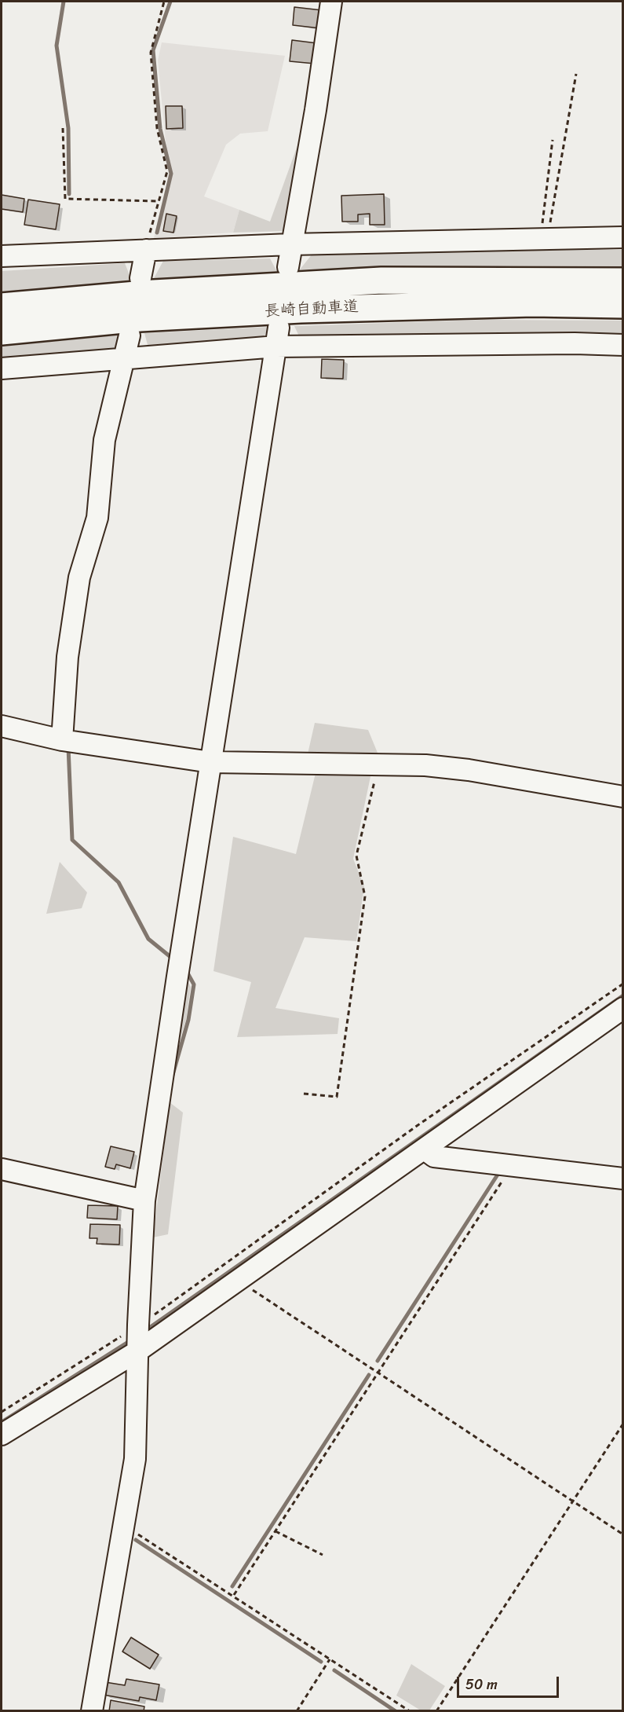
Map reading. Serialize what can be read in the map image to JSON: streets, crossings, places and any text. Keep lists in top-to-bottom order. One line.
{"streets":{"highway":["長崎自動車道"]},"scale_bar":"50 m"}
